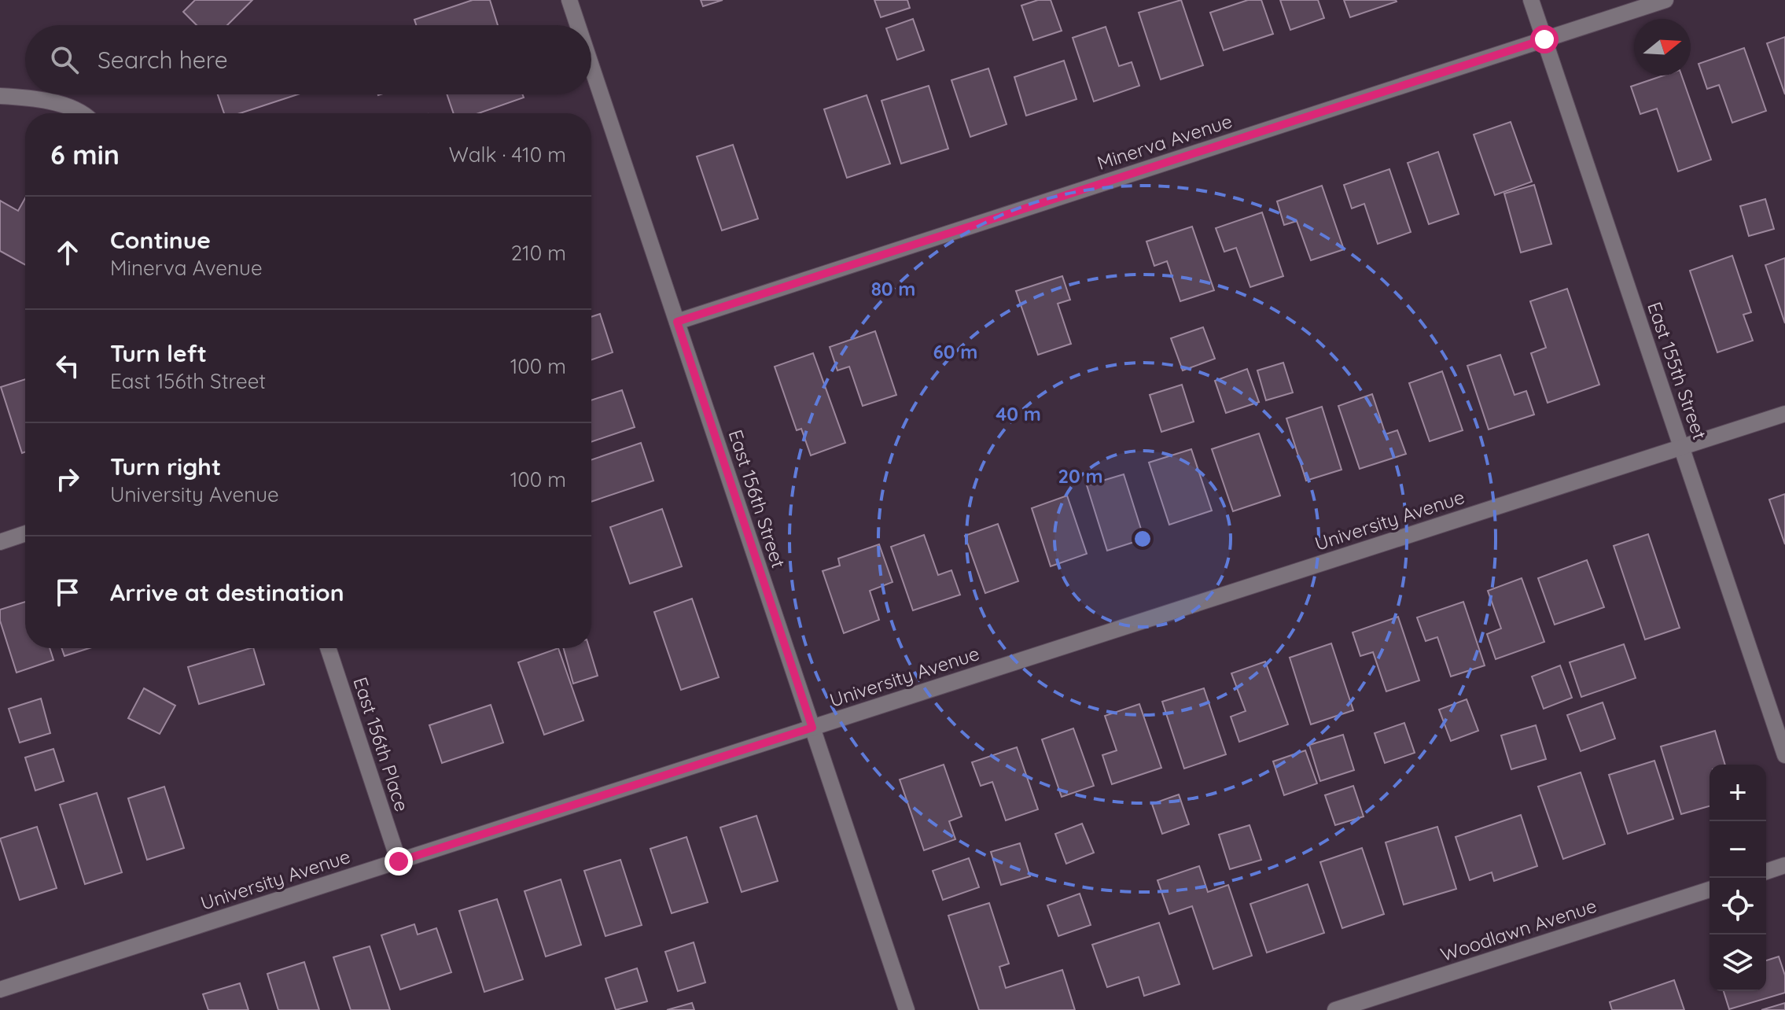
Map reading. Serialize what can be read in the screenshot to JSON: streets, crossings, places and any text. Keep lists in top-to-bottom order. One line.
{"streets":{"street":["Minerva Avenue","East 155th Street","East 156th Street","University Avenue","East 156th Place","Woodlawn Avenue"]},"crossings":[["Minerva Avenue","East 155th Street"],["Minerva Avenue","East 156th Street"],["East 155th Street","University Avenue"],["East 156th Street","University Avenue"],["University Avenue","East 156th Place"]],"north":"right","page":{"search":"Search here","heading":["6 min","Walk · 410 m"],"list":[["Continue","Minerva Avenue","210 m"],["Turn left","East 156th Street","100 m"],["Turn right","University Avenue","100 m"],"Arrive at destination"],"map_buttons":["+","−"]},"rings":["80 m","60 m","40 m","20 m"]}
